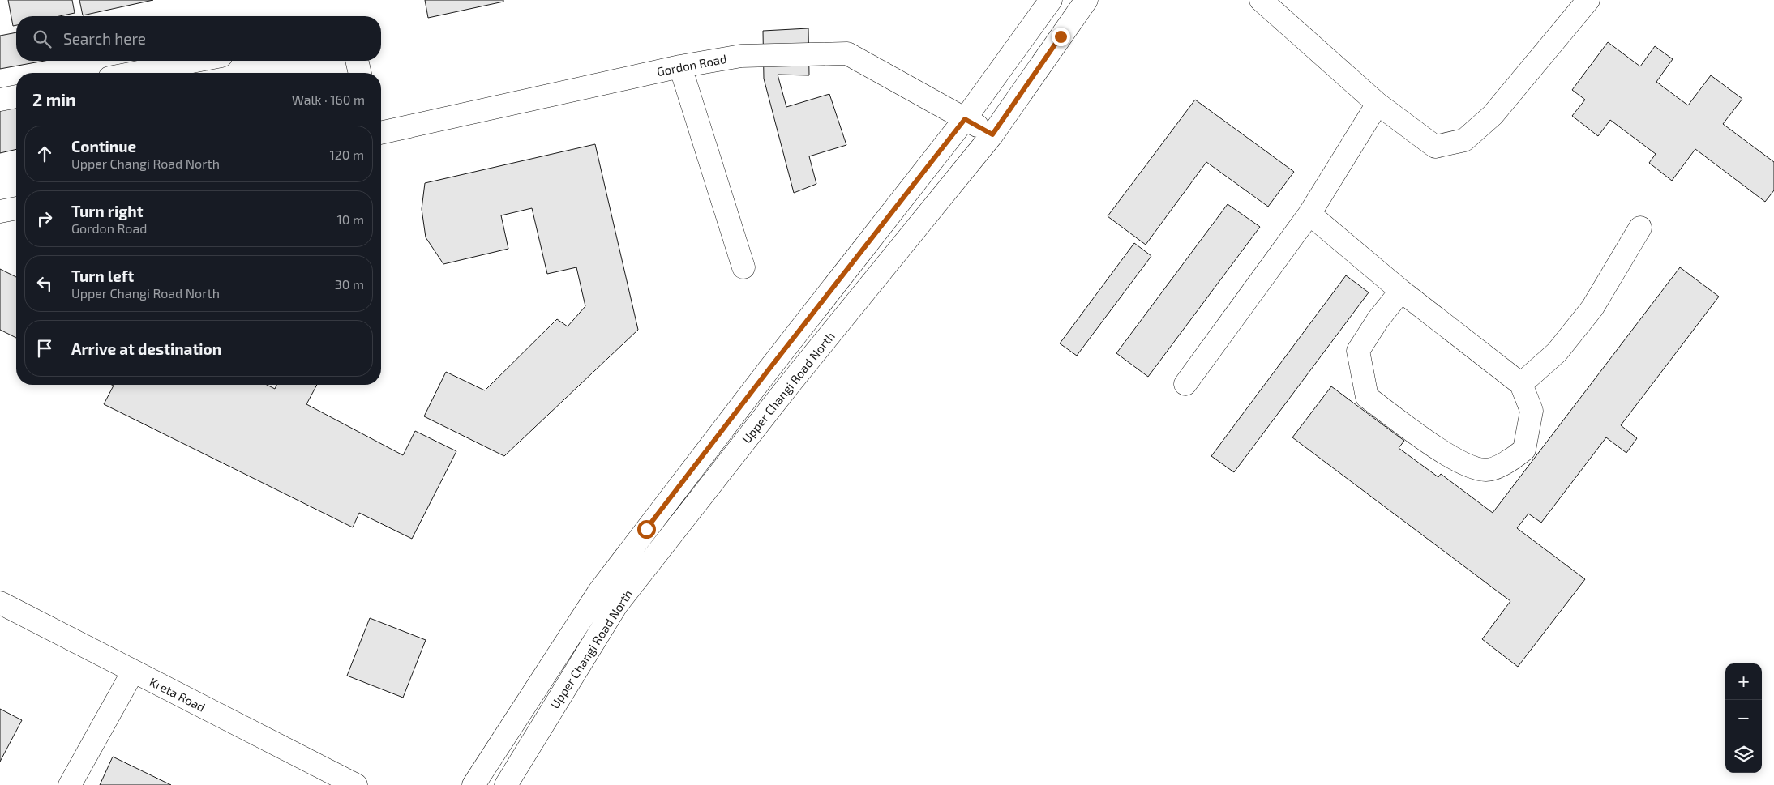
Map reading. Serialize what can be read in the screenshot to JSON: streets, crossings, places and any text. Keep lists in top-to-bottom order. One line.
{"streets":{"street":["Gordon Road","Upper Changi Road North","Kreta Road"]},"crossings":[["Gordon Road","Upper Changi Road North"]],"page":{"search":"Search here","heading":["2 min","Walk · 160 m"],"list":[["Continue","Upper Changi Road North","120 m"],["Turn right","Gordon Road","10 m"],["Turn left","Upper Changi Road North","30 m"],"Arrive at destination"],"map_buttons":["+","−"]}}
